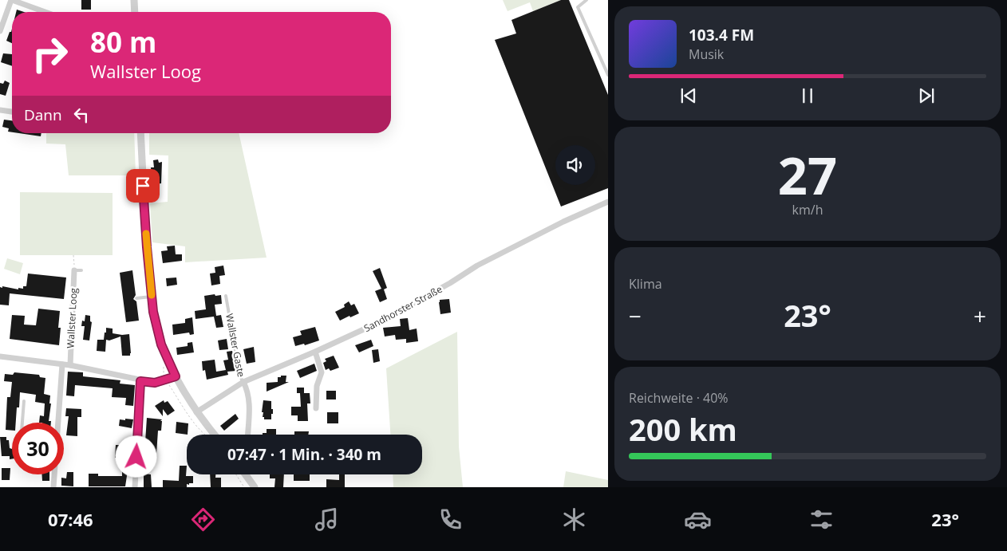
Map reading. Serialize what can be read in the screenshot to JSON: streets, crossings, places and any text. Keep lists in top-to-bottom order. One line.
{"streets":{"street":["Sandhorster Straße","Wallster Loog","Wallster Gaste"]},"crossings":[["Sandhorster Straße","Wallster Gaste"]],"page":{"turn":["80 m","Wallster Loog"],"song":["103.4 FM","Musik"],"then":"Dann","tile":[["27","km/h"],"Klima",["Reichweite · 40%","200 km"]],"heat":["−","23°","+"],"limit":"30","trip":"07:47 · 1 Min. · 340 m","tabs":["07:46","23°"]}}
